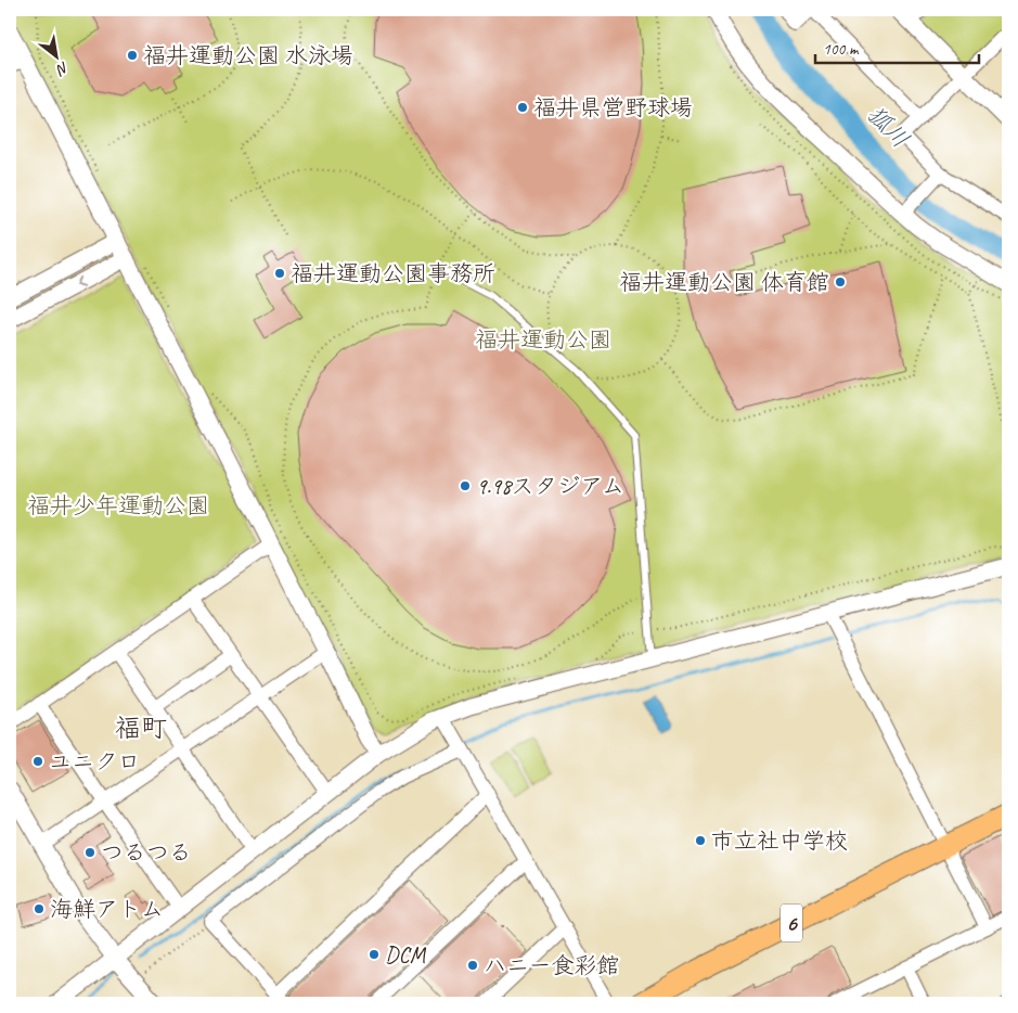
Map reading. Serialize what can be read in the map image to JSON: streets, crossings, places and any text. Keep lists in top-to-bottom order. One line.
{"streets":{"main road":["6"]},"districts":["福町"],"water":["狐川"],"parks":["福井運動公園","福井少年運動公園"],"places":["福井運動公園 水泳場","福井県営野球場","福井運動公園事務所","福井運動公園 体育館","9.98スタジアム","ユニクロ","市立社中学校","つるつる","海鮮アトム","DCM","ハニー食彩館"],"scale_bar":"100 m","north":"bottom right"}
